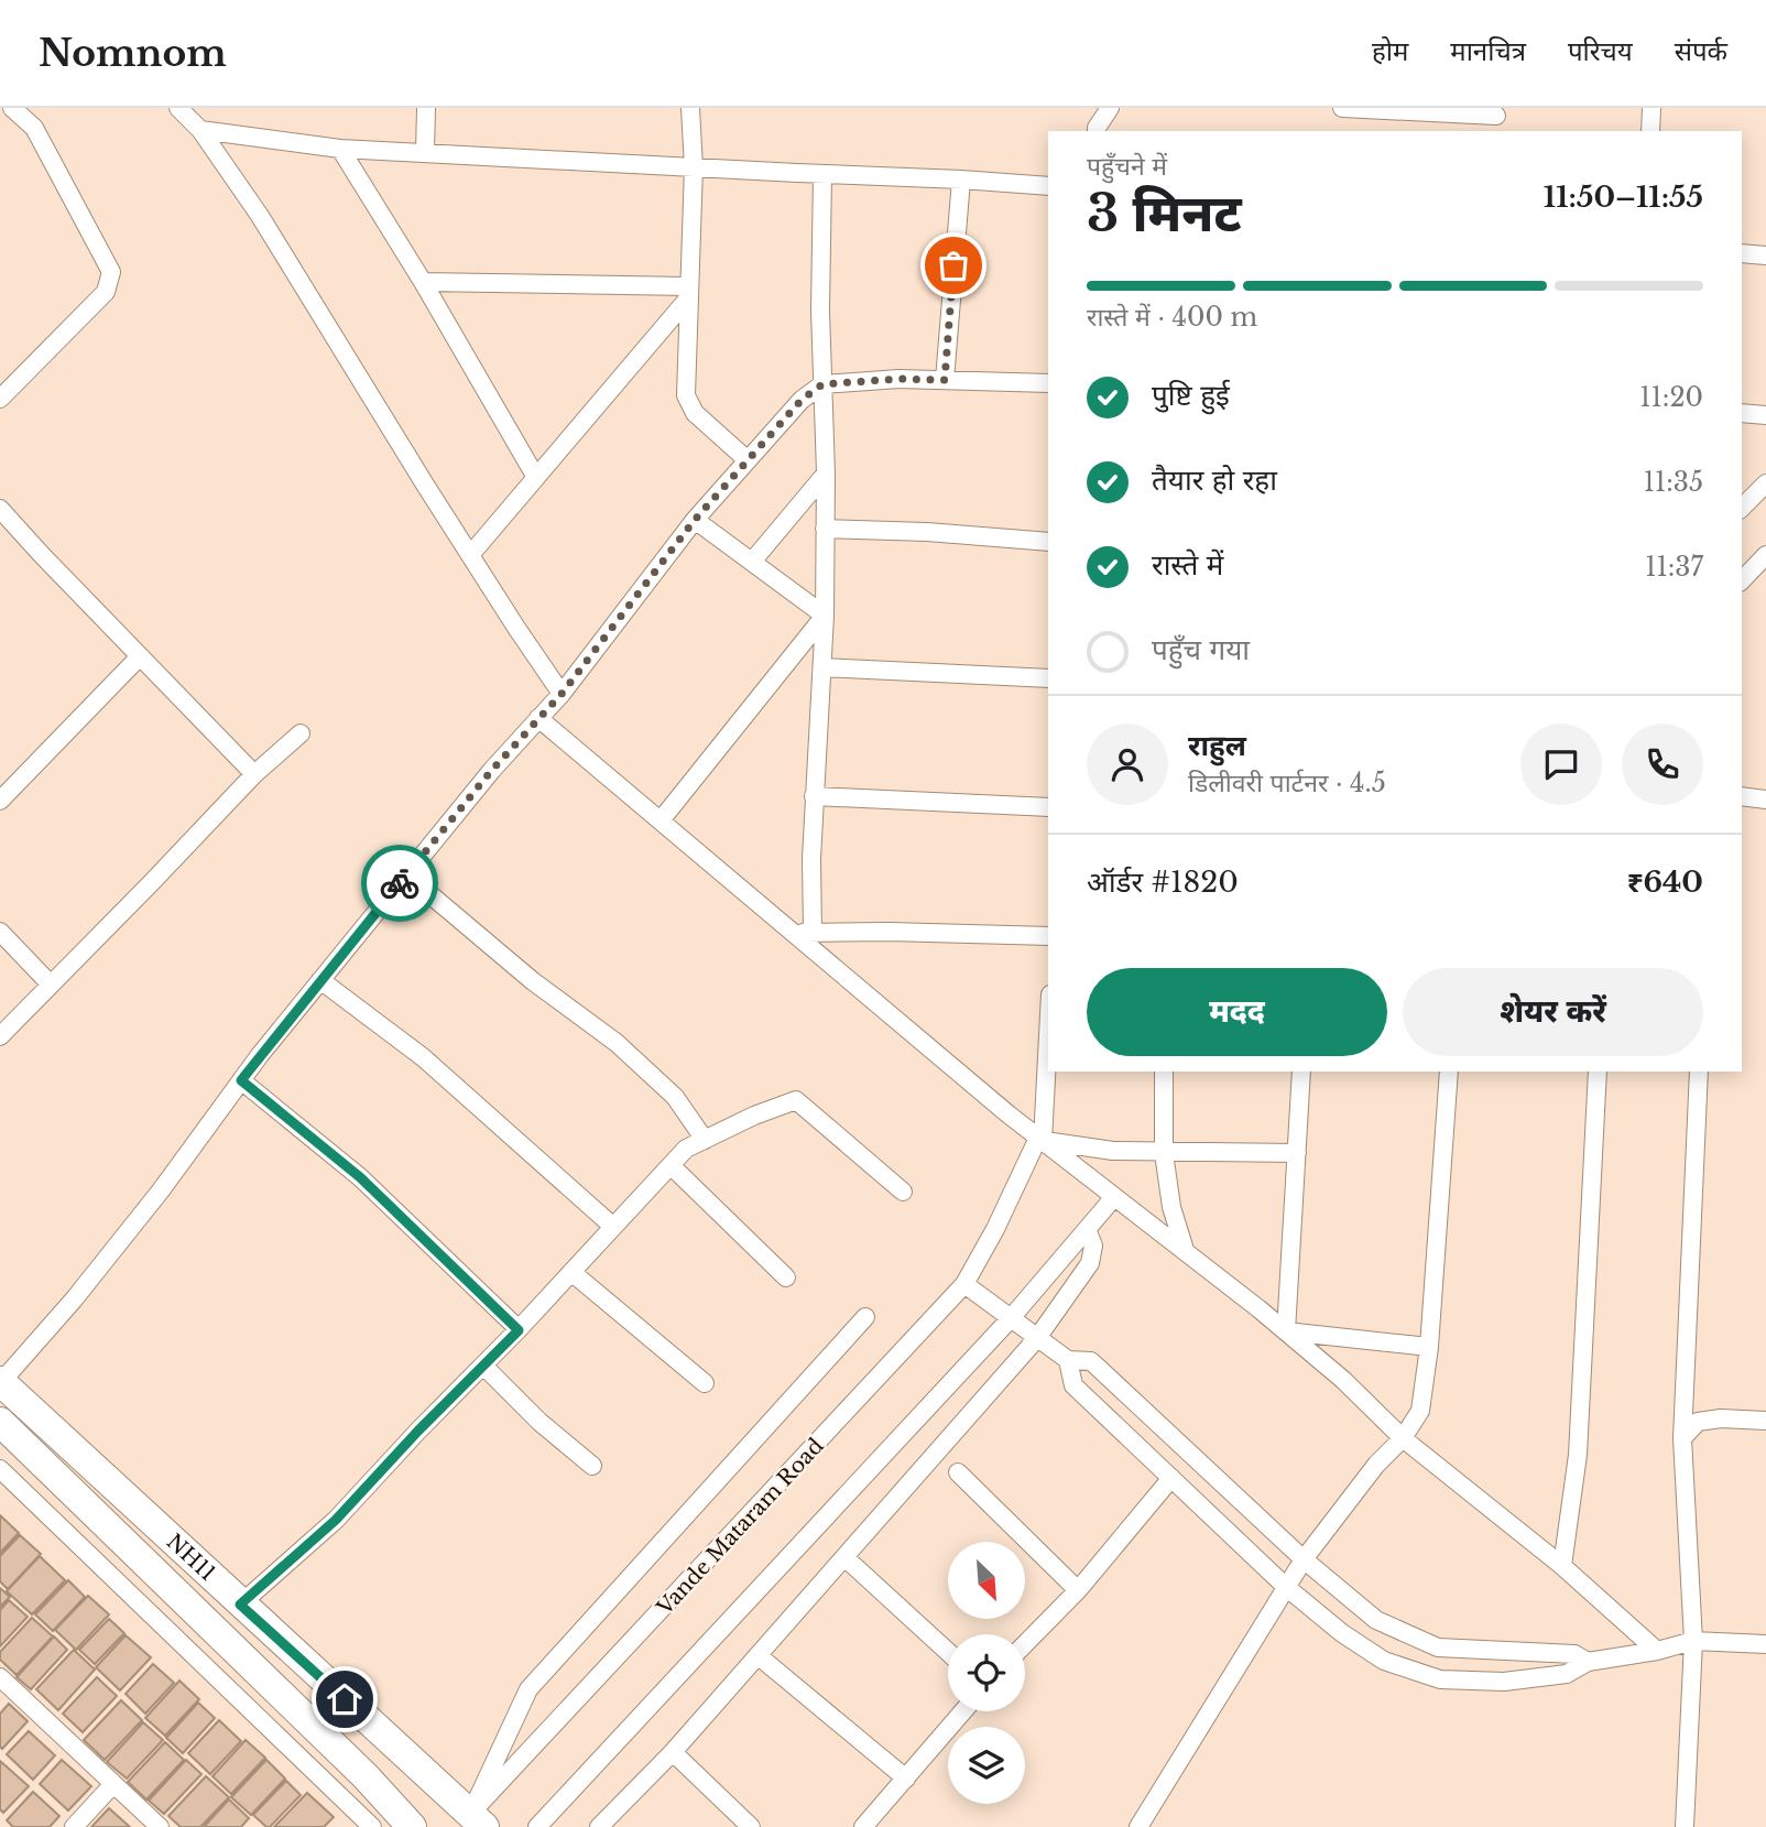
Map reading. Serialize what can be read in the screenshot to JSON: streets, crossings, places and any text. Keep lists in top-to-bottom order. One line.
{"streets":{"highway":["NH11"],"street":["Vande Mataram Road"]},"crossings":[["Vande Mataram Road","NH11"]],"north":"bottom right","page":{"header":"Nomnom","nav":["होम","मानचित्र","परिचय","संपर्क"],"heading":["3 मिनट","पहुँचने में","11:50–11:55"],"panel":["राहुल","डिलीवरी पार्टनर · 4.5","ऑर्डर #1820","₹640"],"bar":"रास्ते में · 400 m","list":[["पुष्टि हुई","11:20"],["तैयार हो रहा","11:35"],["रास्ते में","11:37"],"पहुँच गया"],"buttons":["मदद","शेयर करें"]}}
